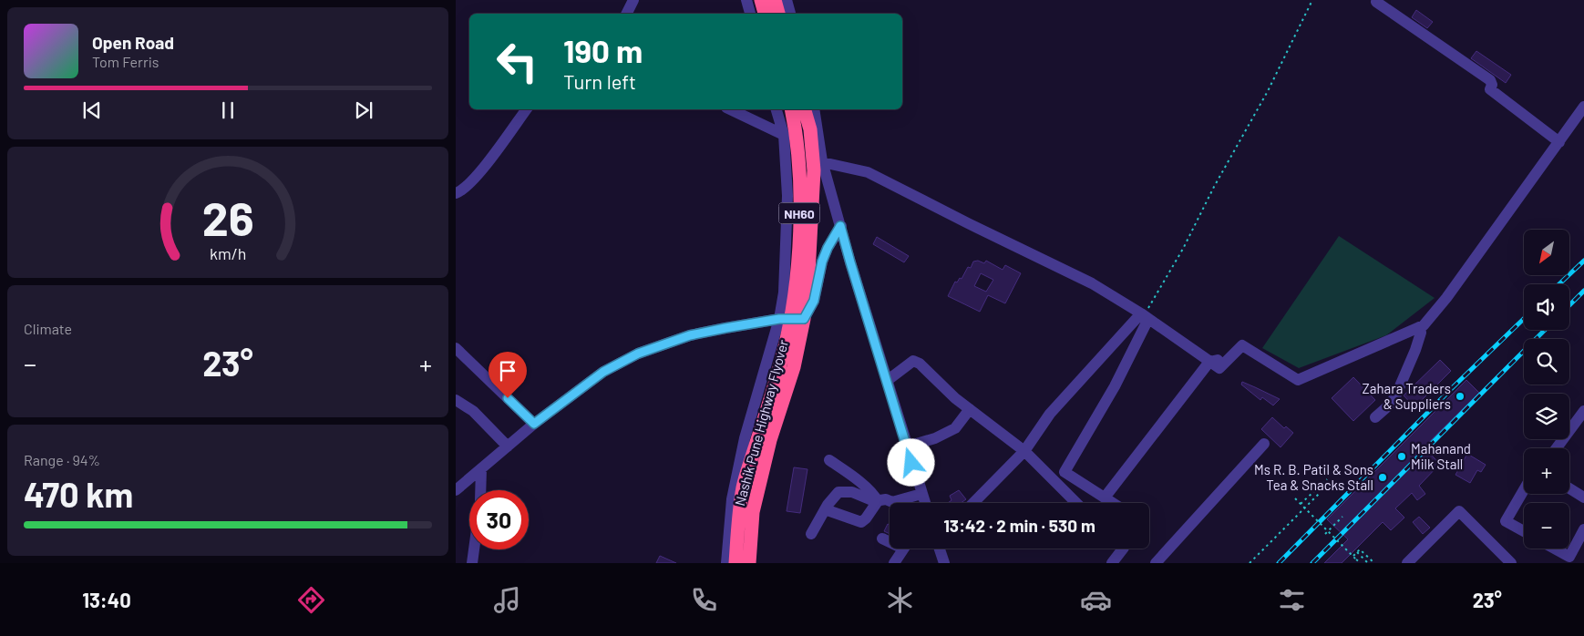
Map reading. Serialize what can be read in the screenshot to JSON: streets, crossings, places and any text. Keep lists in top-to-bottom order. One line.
{"streets":{"highway":["NH60","Nashik Pune Highway Flyover"]},"crossings":[["NH60","Nashik Pune Highway Flyover"]],"places":["Zahara Traders & Suppliers","Mahanand Milk Stall","Ms R. B. Patil & Sons Tea & Snacks Stall"],"north":"bottom left","page":{"turn":["190 m","Turn left"],"song":["Open Road","Tom Ferris"],"map_buttons":["+","−"],"tile":["Climate",["Range · 94%","470 km"]],"heat":["−","23°","+"],"limit":"30","trip":"13:42 · 2 min · 530 m","tabs":["13:40","23°"],"gauge":["26","km/h"]}}
